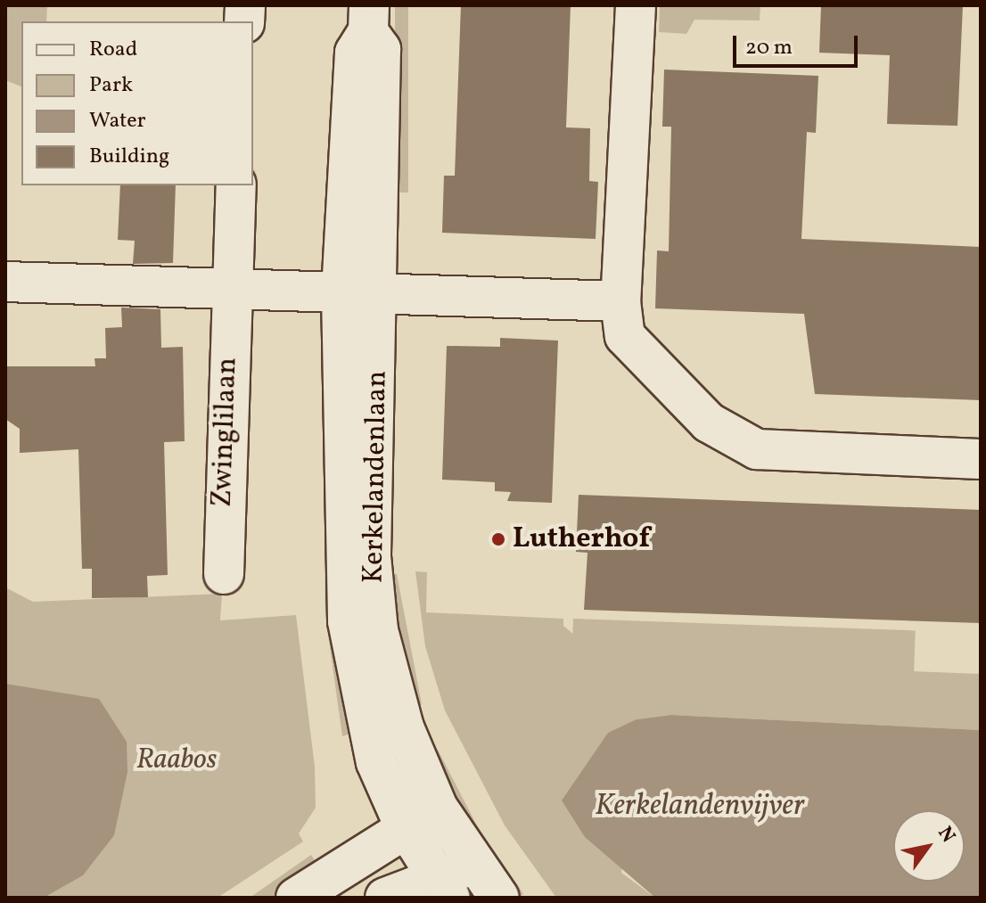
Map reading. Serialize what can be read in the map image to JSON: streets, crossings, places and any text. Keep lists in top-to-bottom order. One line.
{"streets":{"street":["Zwinglilaan","Kerkelandenlaan"]},"water":["Kerkelandenvijver"],"parks":["Raabos"],"places":["Lutherhof"],"legend":["Road","Park","Water","Building"],"scale_bar":"20 m","north":"top right"}
